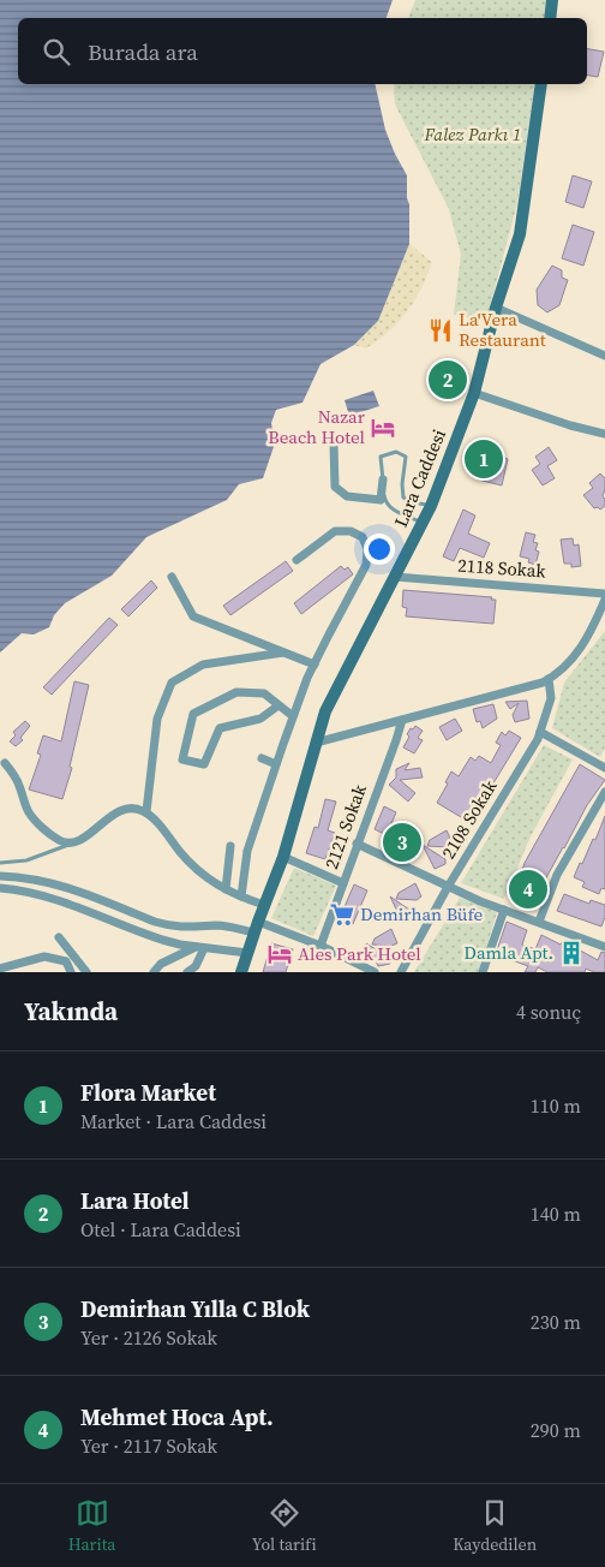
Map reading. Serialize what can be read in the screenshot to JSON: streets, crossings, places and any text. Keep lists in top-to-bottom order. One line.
{"streets":{"street":["Lara Caddesi","2118 Sokak","2108 Sokak","2121 Sokak"]},"crossings":[["Lara Caddesi","2118 Sokak"]],"parks":["Falez Parkı 1"],"places":{"restaurant":["La'Vera Restaurant"],"hotel":["Nazar Beach Hotel","Ales Park Hotel"],"supermarket":["Demirhan Büfe"],"building":["Damla Apt."]},"page":{"search":"Burada ara","pins":["2","1","3","4"],"heading":["Yakında","4 sonuç"],"list":[{"mark":"1","name":"Flora Market","note":"Market · Lara Caddesi","value":"110 m"},{"mark":"2","name":"Lara Hotel","note":"Otel · Lara Caddesi","value":"140 m"},{"mark":"3","name":"Demirhan Yılla C Blok","note":"Yer · 2126 Sokak","value":"230 m"},{"mark":"4","name":"Mehmet Hoca Apt.","note":"Yer · 2117 Sokak","value":"290 m"}],"nav":["Harita","Yol tarifi","Kaydedilen"]}}
